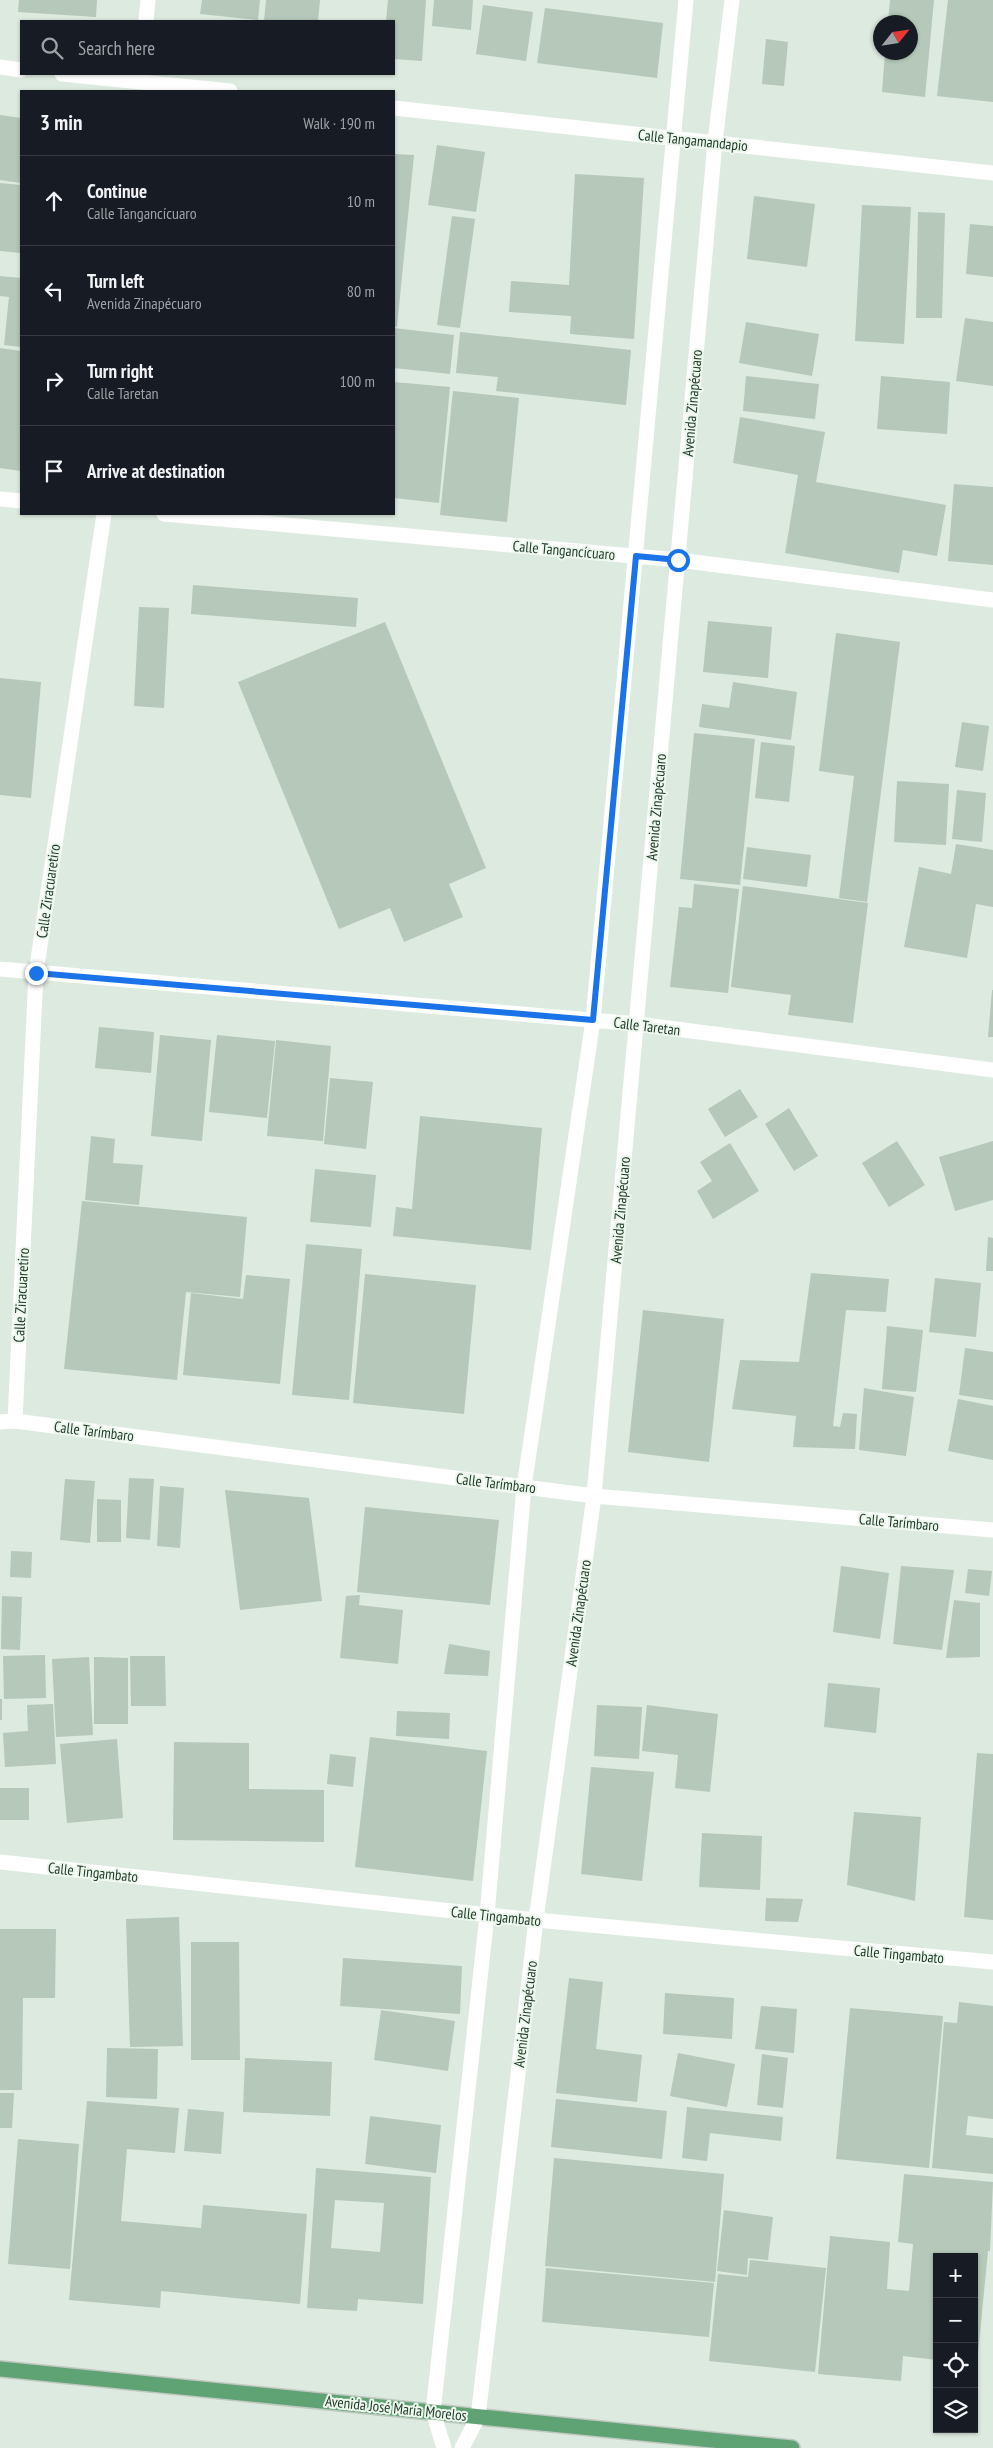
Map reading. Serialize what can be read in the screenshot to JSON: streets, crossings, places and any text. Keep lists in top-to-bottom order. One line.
{"streets":{"main road":["Avenida José María Morelos"],"street":["Calle Tangamandapio","Avenida Zinapécuaro","Calle Tangancícuaro","Calle Ziracuaretiro","Calle Taretan","Calle Tarímbaro","Calle Tingambato"]},"crossings":[["Calle Tangamandapio","Avenida Zinapécuaro"],["Avenida Zinapécuaro","Calle Tangancícuaro"],["Avenida Zinapécuaro","Calle Taretan"],["Avenida Zinapécuaro","Calle Tarímbaro"],["Avenida Zinapécuaro","Calle Tingambato"],["Avenida Zinapécuaro","Avenida José María Morelos"],["Calle Ziracuaretiro","Calle Taretan"],["Calle Ziracuaretiro","Calle Tarímbaro"]],"north":"top right","page":{"search":"Search here","heading":["3 min","Walk · 190 m"],"list":[["Continue","Calle Tangancícuaro","10 m"],["Turn left","Avenida Zinapécuaro","80 m"],["Turn right","Calle Taretan","100 m"],"Arrive at destination"],"map_buttons":["+","−"]}}
